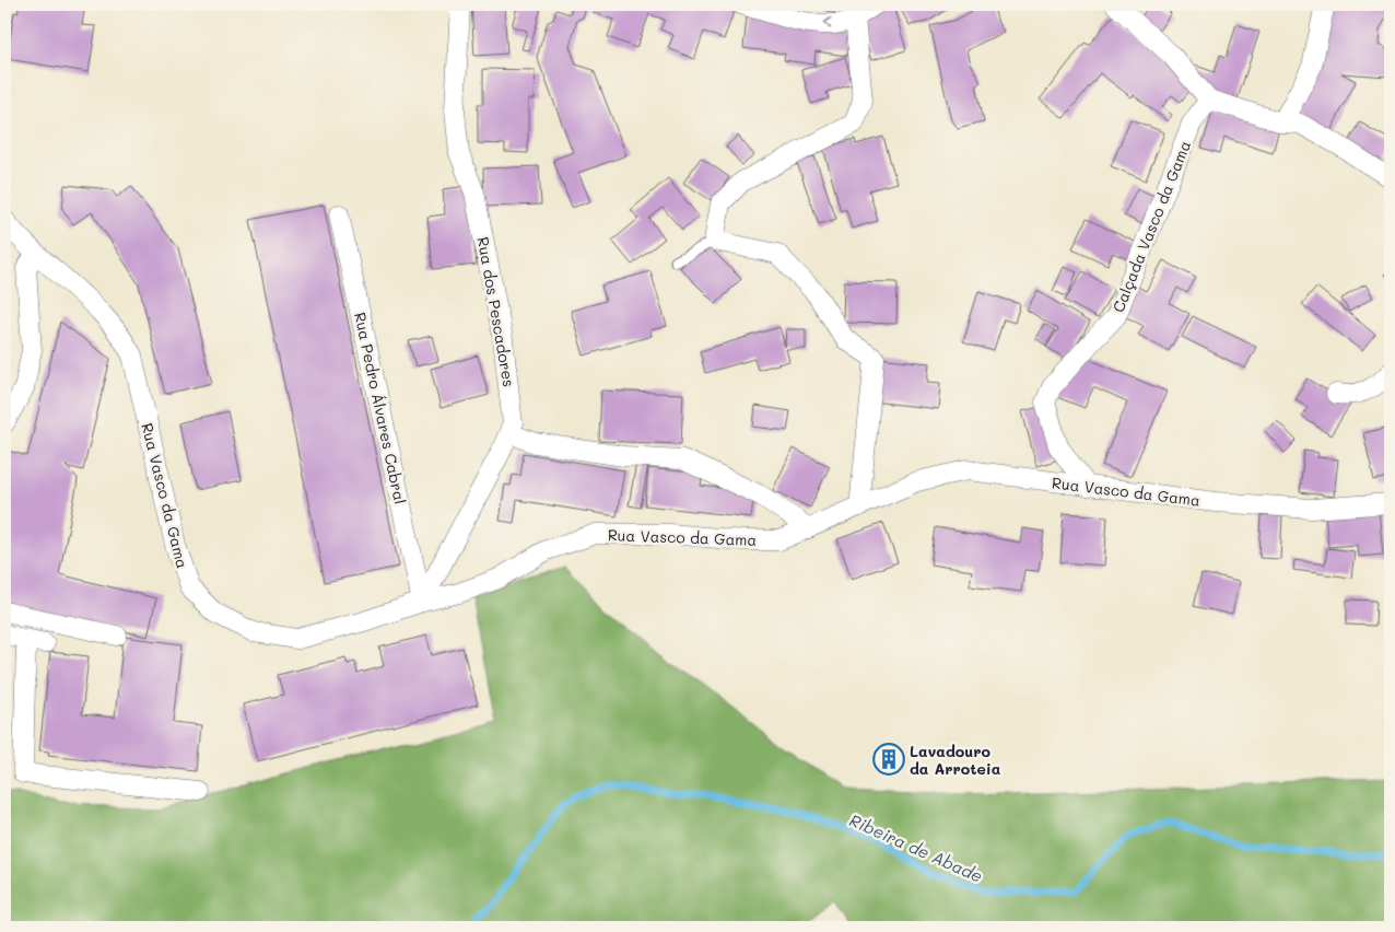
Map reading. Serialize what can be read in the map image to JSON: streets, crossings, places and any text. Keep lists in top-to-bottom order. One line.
{"streets":{"street":["Calçada Vasco da Gama","Rua dos Pescadores","Rua Pedro Álvares Cabral","Rua Vasco da Gama"]},"crossings":[["Calçada Vasco da Gama","Rua Vasco da Gama"],["Rua dos Pescadores","Rua Pedro Álvares Cabral"],["Rua dos Pescadores","Rua Vasco da Gama"],["Rua Pedro Álvares Cabral","Rua Vasco da Gama"]],"water":["Ribeira de Abade"],"places":{"building":["Lavadouro da Arroteia"]}}
